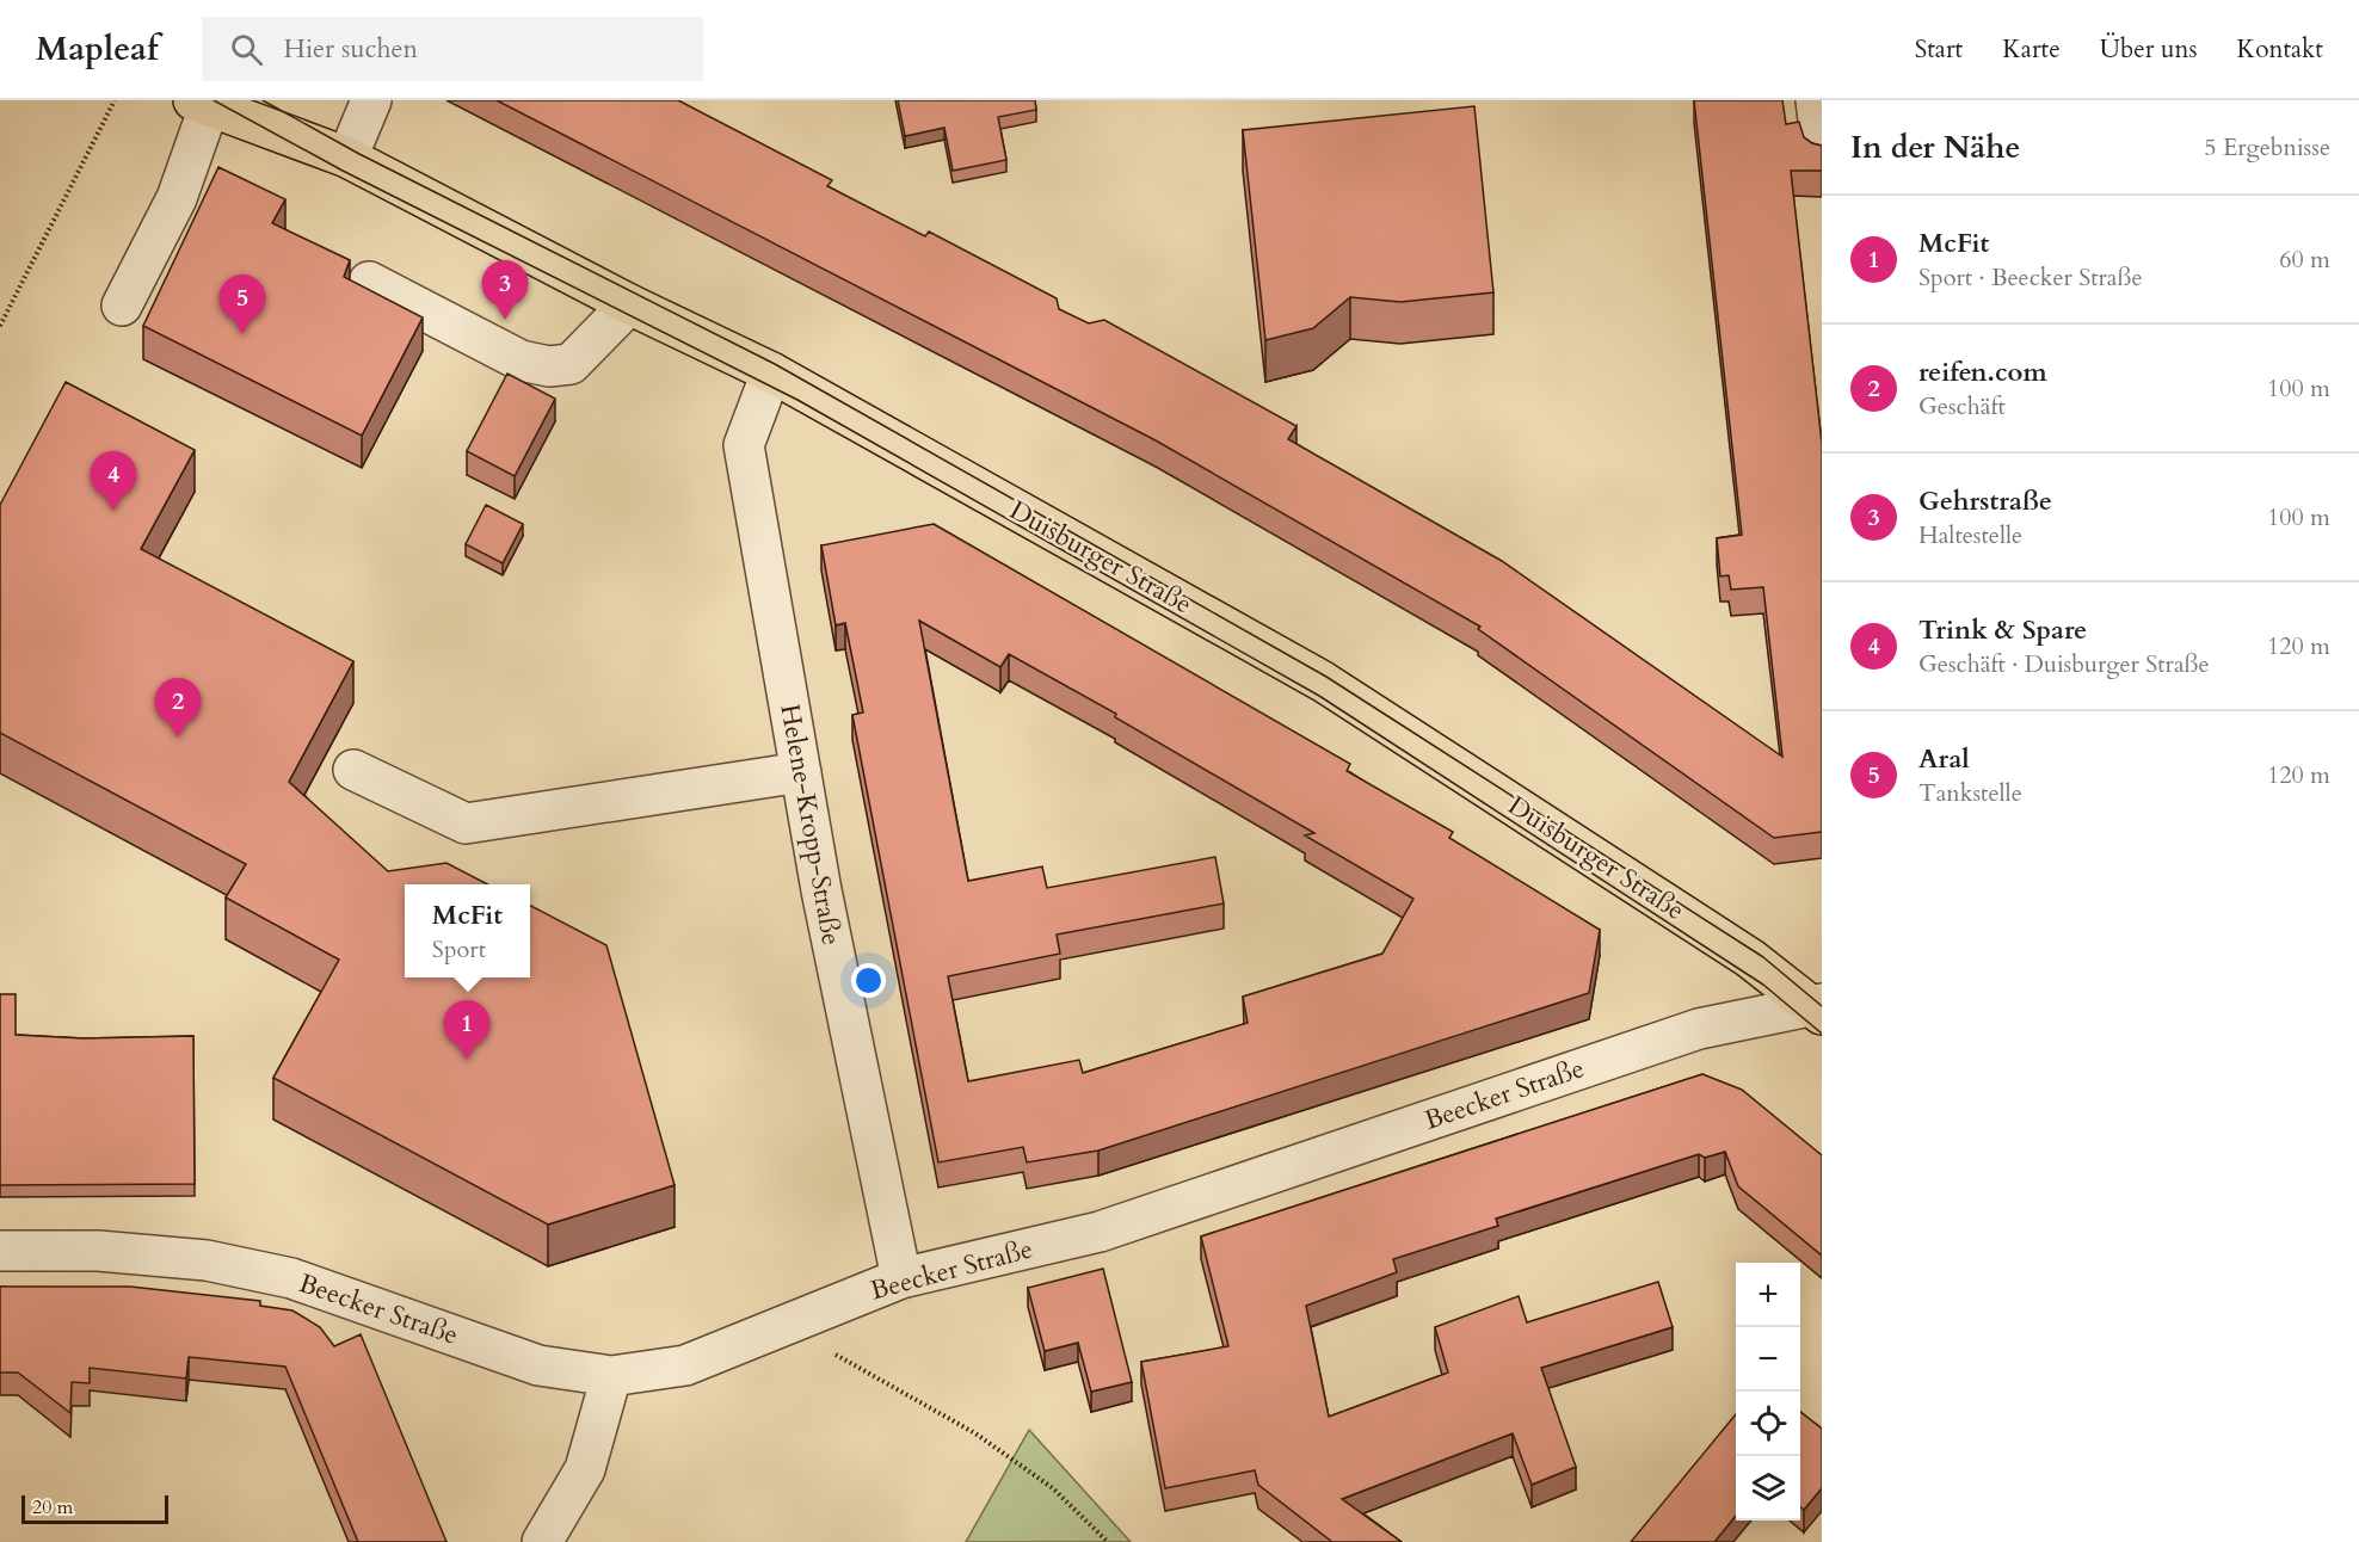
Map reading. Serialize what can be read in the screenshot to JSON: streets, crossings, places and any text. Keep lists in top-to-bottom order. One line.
{"streets":{"main road":["Duisburger Straße"],"street":["Helene-Kropp-Straße","Beecker Straße"]},"crossings":[["Duisburger Straße","Helene-Kropp-Straße"],["Duisburger Straße","Beecker Straße"],["Helene-Kropp-Straße","Beecker Straße"]],"scale_bar":"20 m","page":{"header":"Mapleaf","search":"Hier suchen","nav":["Start","Karte","Über uns","Kontakt"],"heading":["In der Nähe","5 Ergebnisse"],"list":[{"mark":"1","name":"McFit","note":"Sport · Beecker Straße","value":"60 m"},{"mark":"2","name":"reifen.com","note":"Geschäft","value":"100 m"},{"mark":"3","name":"Gehrstraße","note":"Haltestelle","value":"100 m"},{"mark":"4","name":"Trink & Spare","note":"Geschäft · Duisburger Straße","value":"120 m"},{"mark":"5","name":"Aral","note":"Tankstelle","value":"120 m"}],"pins":["3","5","4","2","1"],"popup":["McFit","Sport"],"map_buttons":["+","−"],"scale":"20 m"}}
